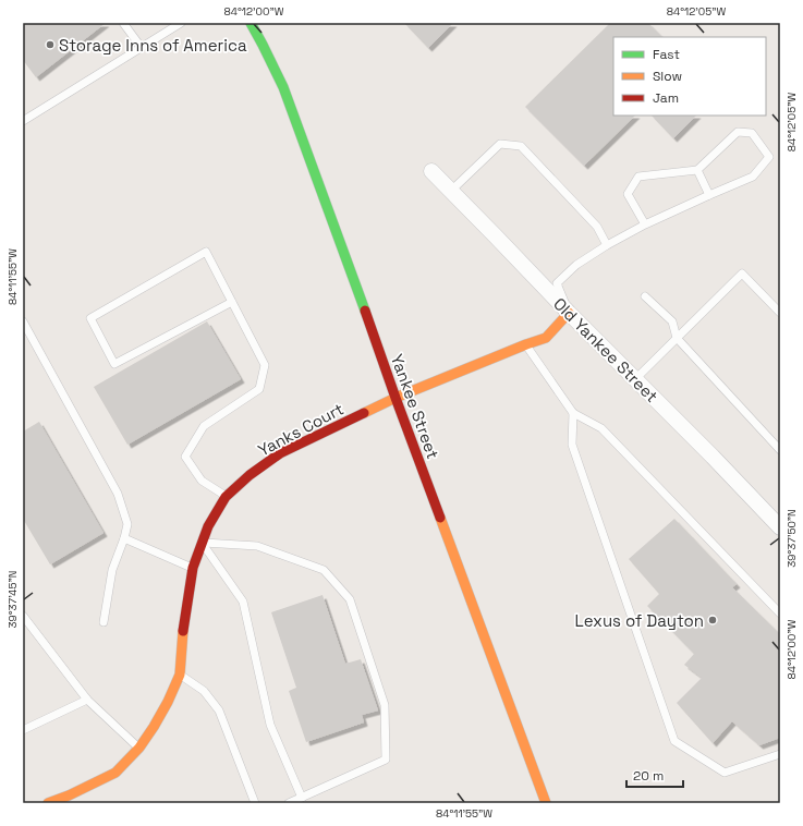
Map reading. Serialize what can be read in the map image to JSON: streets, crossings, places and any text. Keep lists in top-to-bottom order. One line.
{"streets":{"street":["Old Yankee Street","Yankee Street","Yanks Court"]},"crossings":[["Old Yankee Street","Yanks Court"],["Yankee Street","Yanks Court"]],"places":["Storage Inns of America","Lexus of Dayton"],"legend":["Fast","Slow","Jam"],"scale_bar":"20 m","coordinates":["84°12'00\"W","84°12'05\"W","84°11'55\"W","39°37'50\"N","39°37'45\"N"]}
